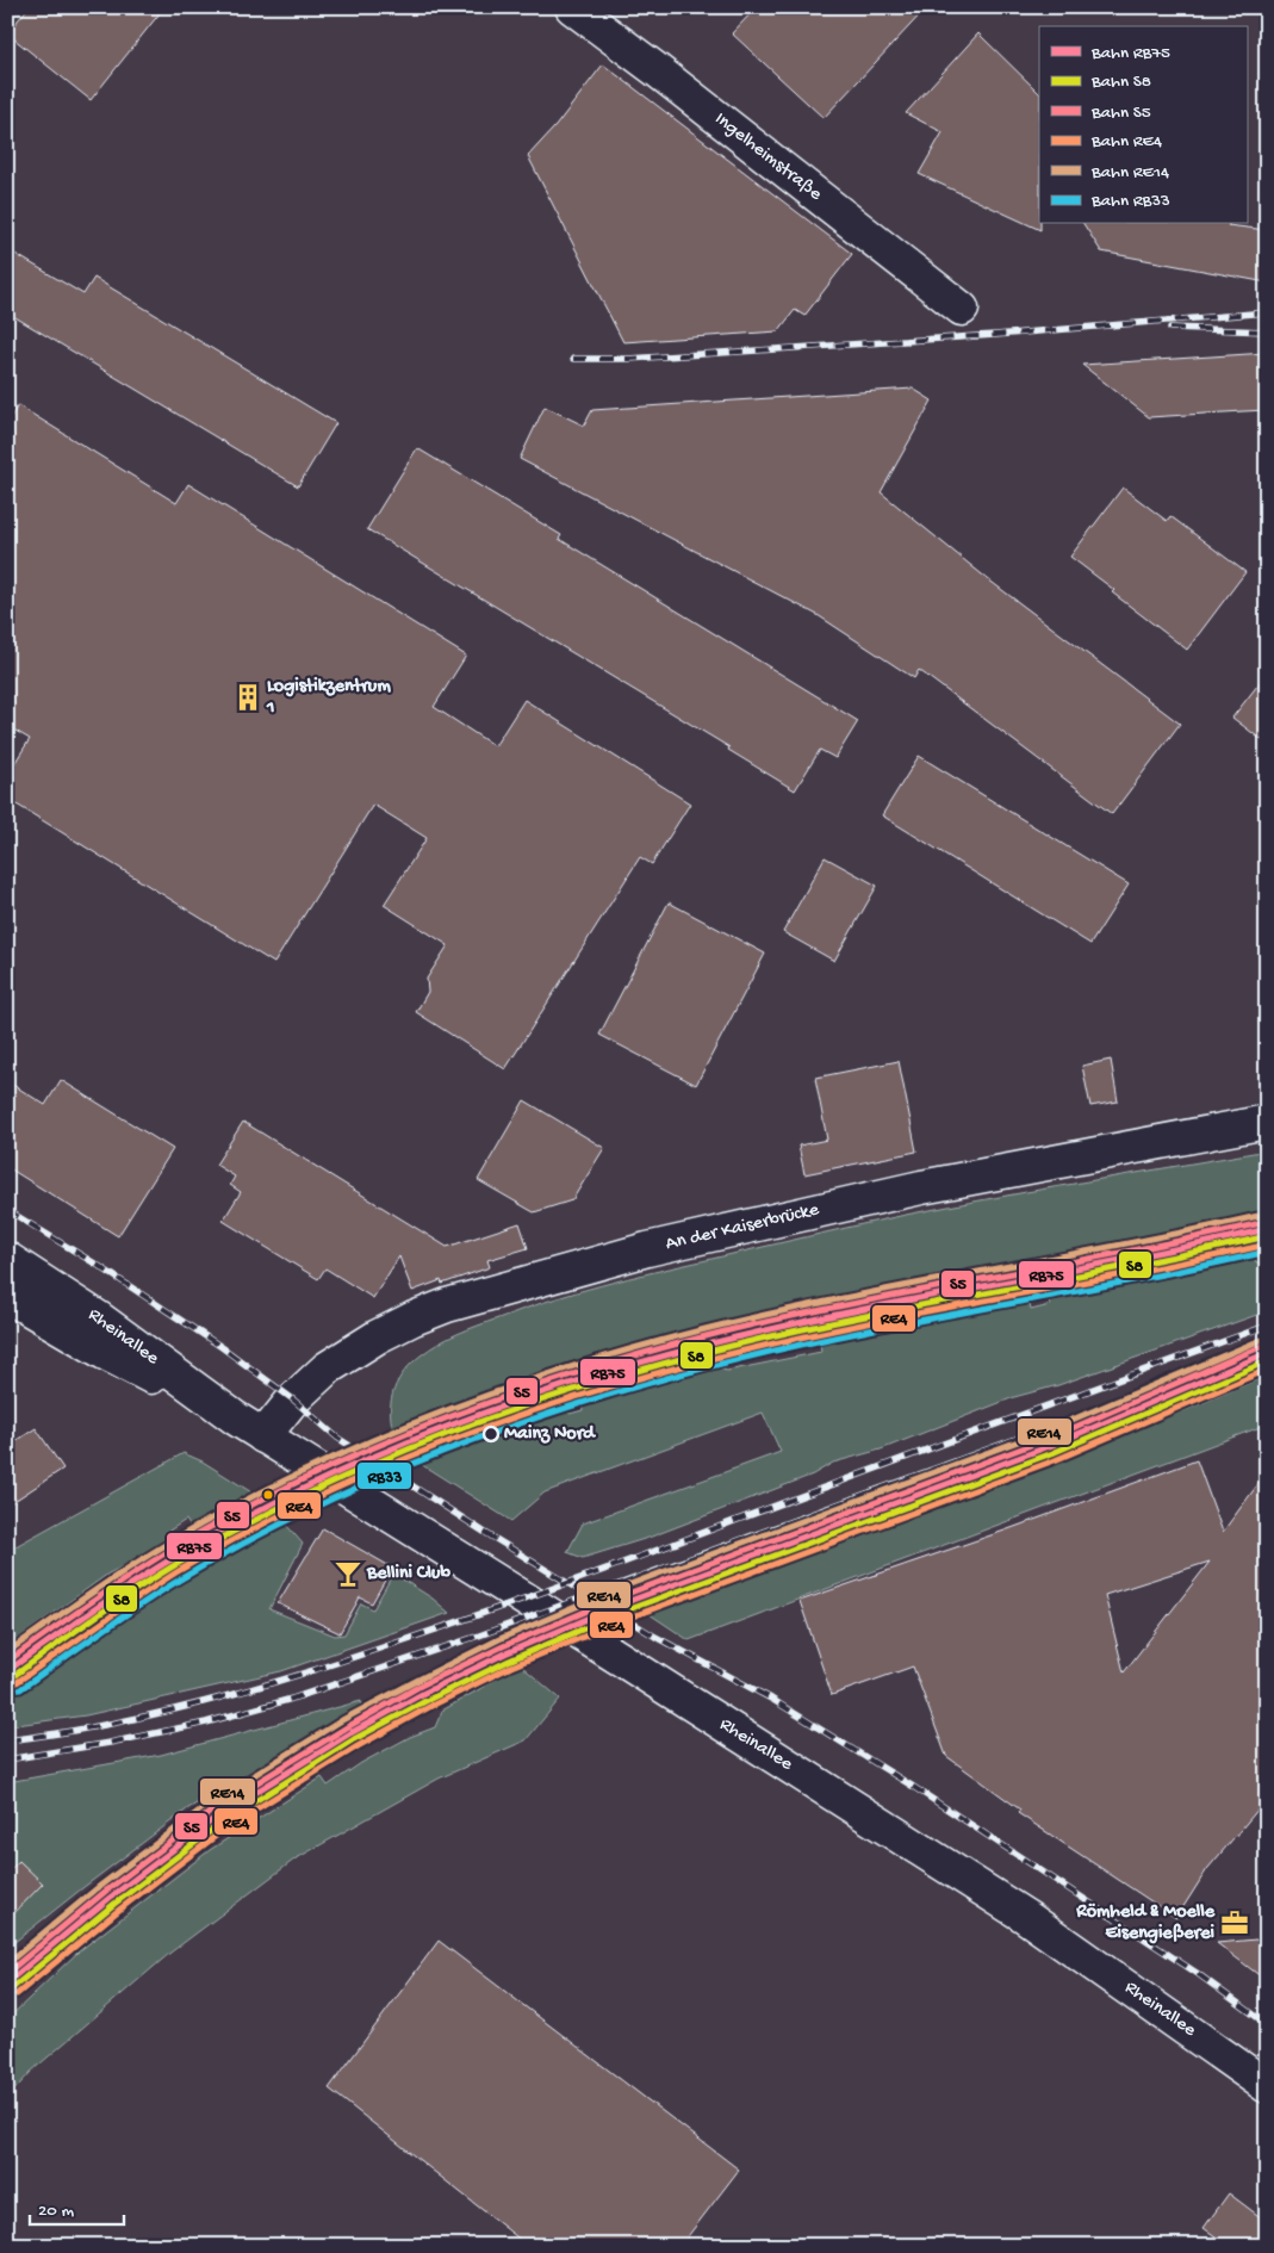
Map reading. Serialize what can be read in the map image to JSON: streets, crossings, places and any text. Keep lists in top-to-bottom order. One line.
{"streets":{"main road":["Ingelheimstraße","An der Kaiserbrücke","Rheinallee"]},"crossings":[["An der Kaiserbrücke","Rheinallee"]],"places":{"building":["Logistikzentrum 1"],"other":["Mainz Nord"],"bar":["Bellini Club"],"office":["Römheld & Moelle Eisengießerei"]},"lines":["rail line RE14","rail line S5","rail line RB75","rail line S8","rail line RE4","rail line RB33"],"legend":["Bahn RB75","Bahn S8","Bahn S5","Bahn RE4","Bahn RE14","Bahn RB33"],"scale_bar":"20 m"}
